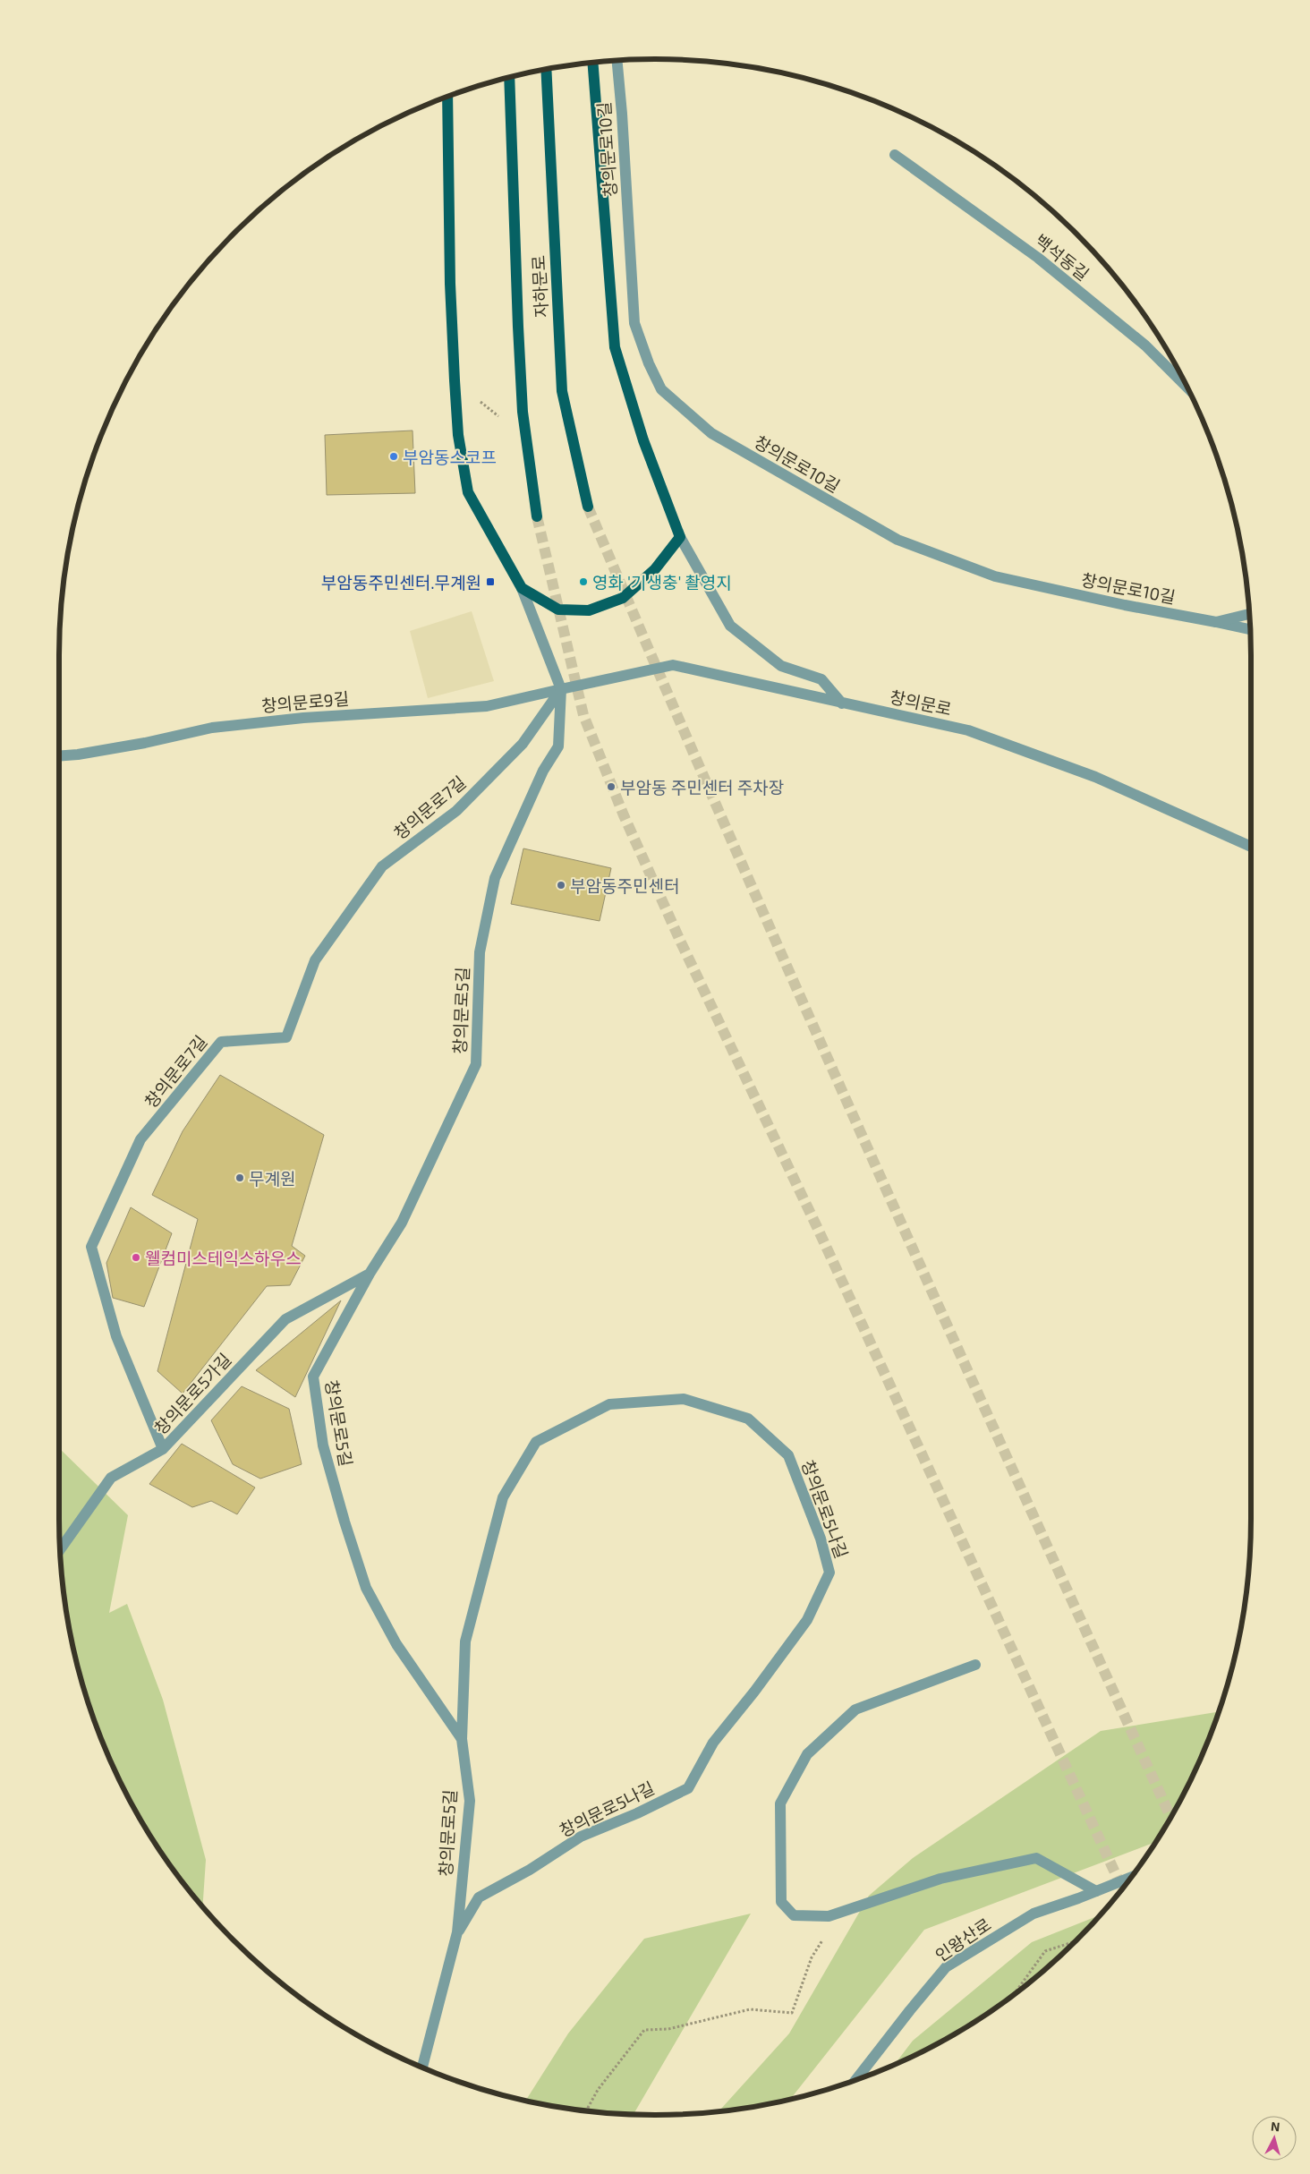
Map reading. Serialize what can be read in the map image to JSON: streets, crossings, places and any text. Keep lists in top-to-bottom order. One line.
{"streets":{"main road":["자하문로"],"street":["창의문로10길","백석동길","창의문로9길","창의문로","창의문로7길","창의문로5길","창의문로5가길","창의문로5나길","인왕산로"]},"crossings":[["창의문로9길","창의문로"],["창의문로9길","창의문로7길"],["창의문로9길","창의문로5길"],["창의문로","창의문로7길"],["창의문로","창의문로5길"],["창의문로7길","창의문로5길"],["창의문로7길","창의문로5가길"],["창의문로5길","창의문로5가길"],["창의문로5길","창의문로5나길"]],"places":{"other":["부암동스코프","영화 '기생충' 촬영지","부암동 주민센터 주차장","부암동주민센터","무계원","웰컴미스테익스하우스"],"transit":["부암동주민센터.무계원"]},"north":"top"}
